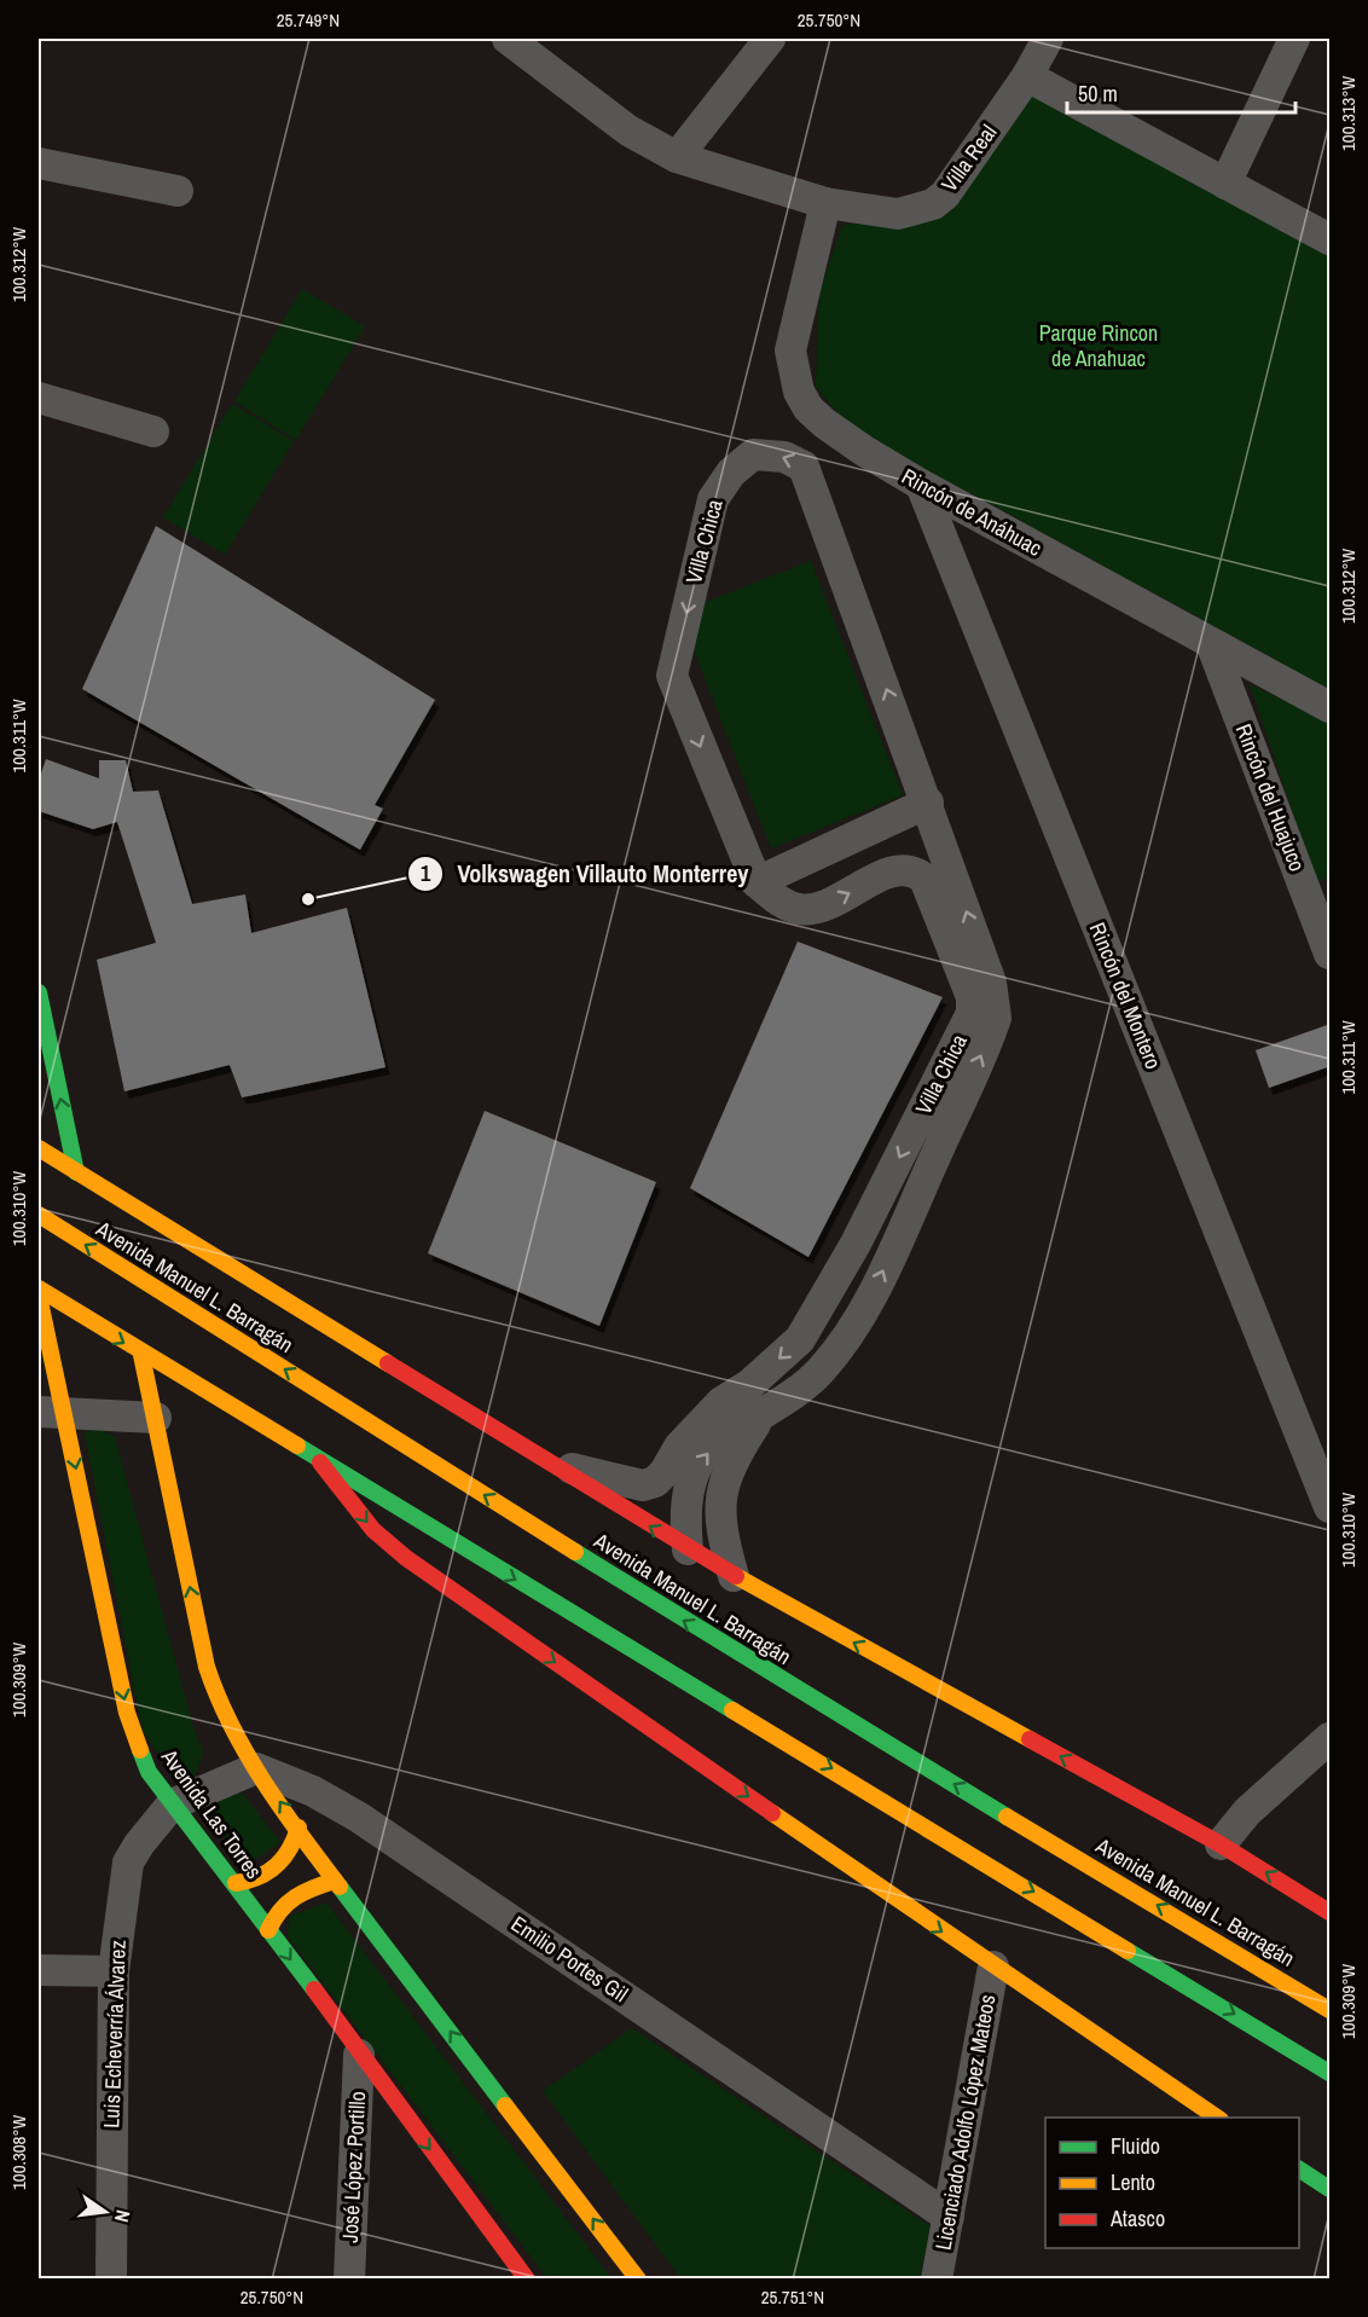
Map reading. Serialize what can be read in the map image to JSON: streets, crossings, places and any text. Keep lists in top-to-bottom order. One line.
{"streets":{"main road":["Avenida Manuel L. Barragán","Avenida Las Torres"],"street":["Villa Real","Rincón de Anáhuac","Villa Chica","Rincón del Huajuco","Rincón del Montero","Emilio Portes Gil","Luis Echeverría Álvarez","Licenciado Adolfo López Mateos","José López Portillo"]},"crossings":[["Villa Real","Rincón de Anáhuac"],["Rincón de Anáhuac","Rincón del Huajuco"],["Rincón de Anáhuac","Rincón del Montero"],["Avenida Las Torres","Luis Echeverría Álvarez"],["Avenida Las Torres","José López Portillo"],["Emilio Portes Gil","Licenciado Adolfo López Mateos"]],"parks":["Parque Rincon de Anahuac"],"places":["Volkswagen Villauto Monterrey"],"legend":["Fluido","Lento","Atasco"],"scale_bar":"50 m","north":"right","coordinates":["25.749°N","25.750°N","100.313°W","100.312°W","100.311°W","100.310°W","100.309°W","100.308°W","25.751°N"]}
